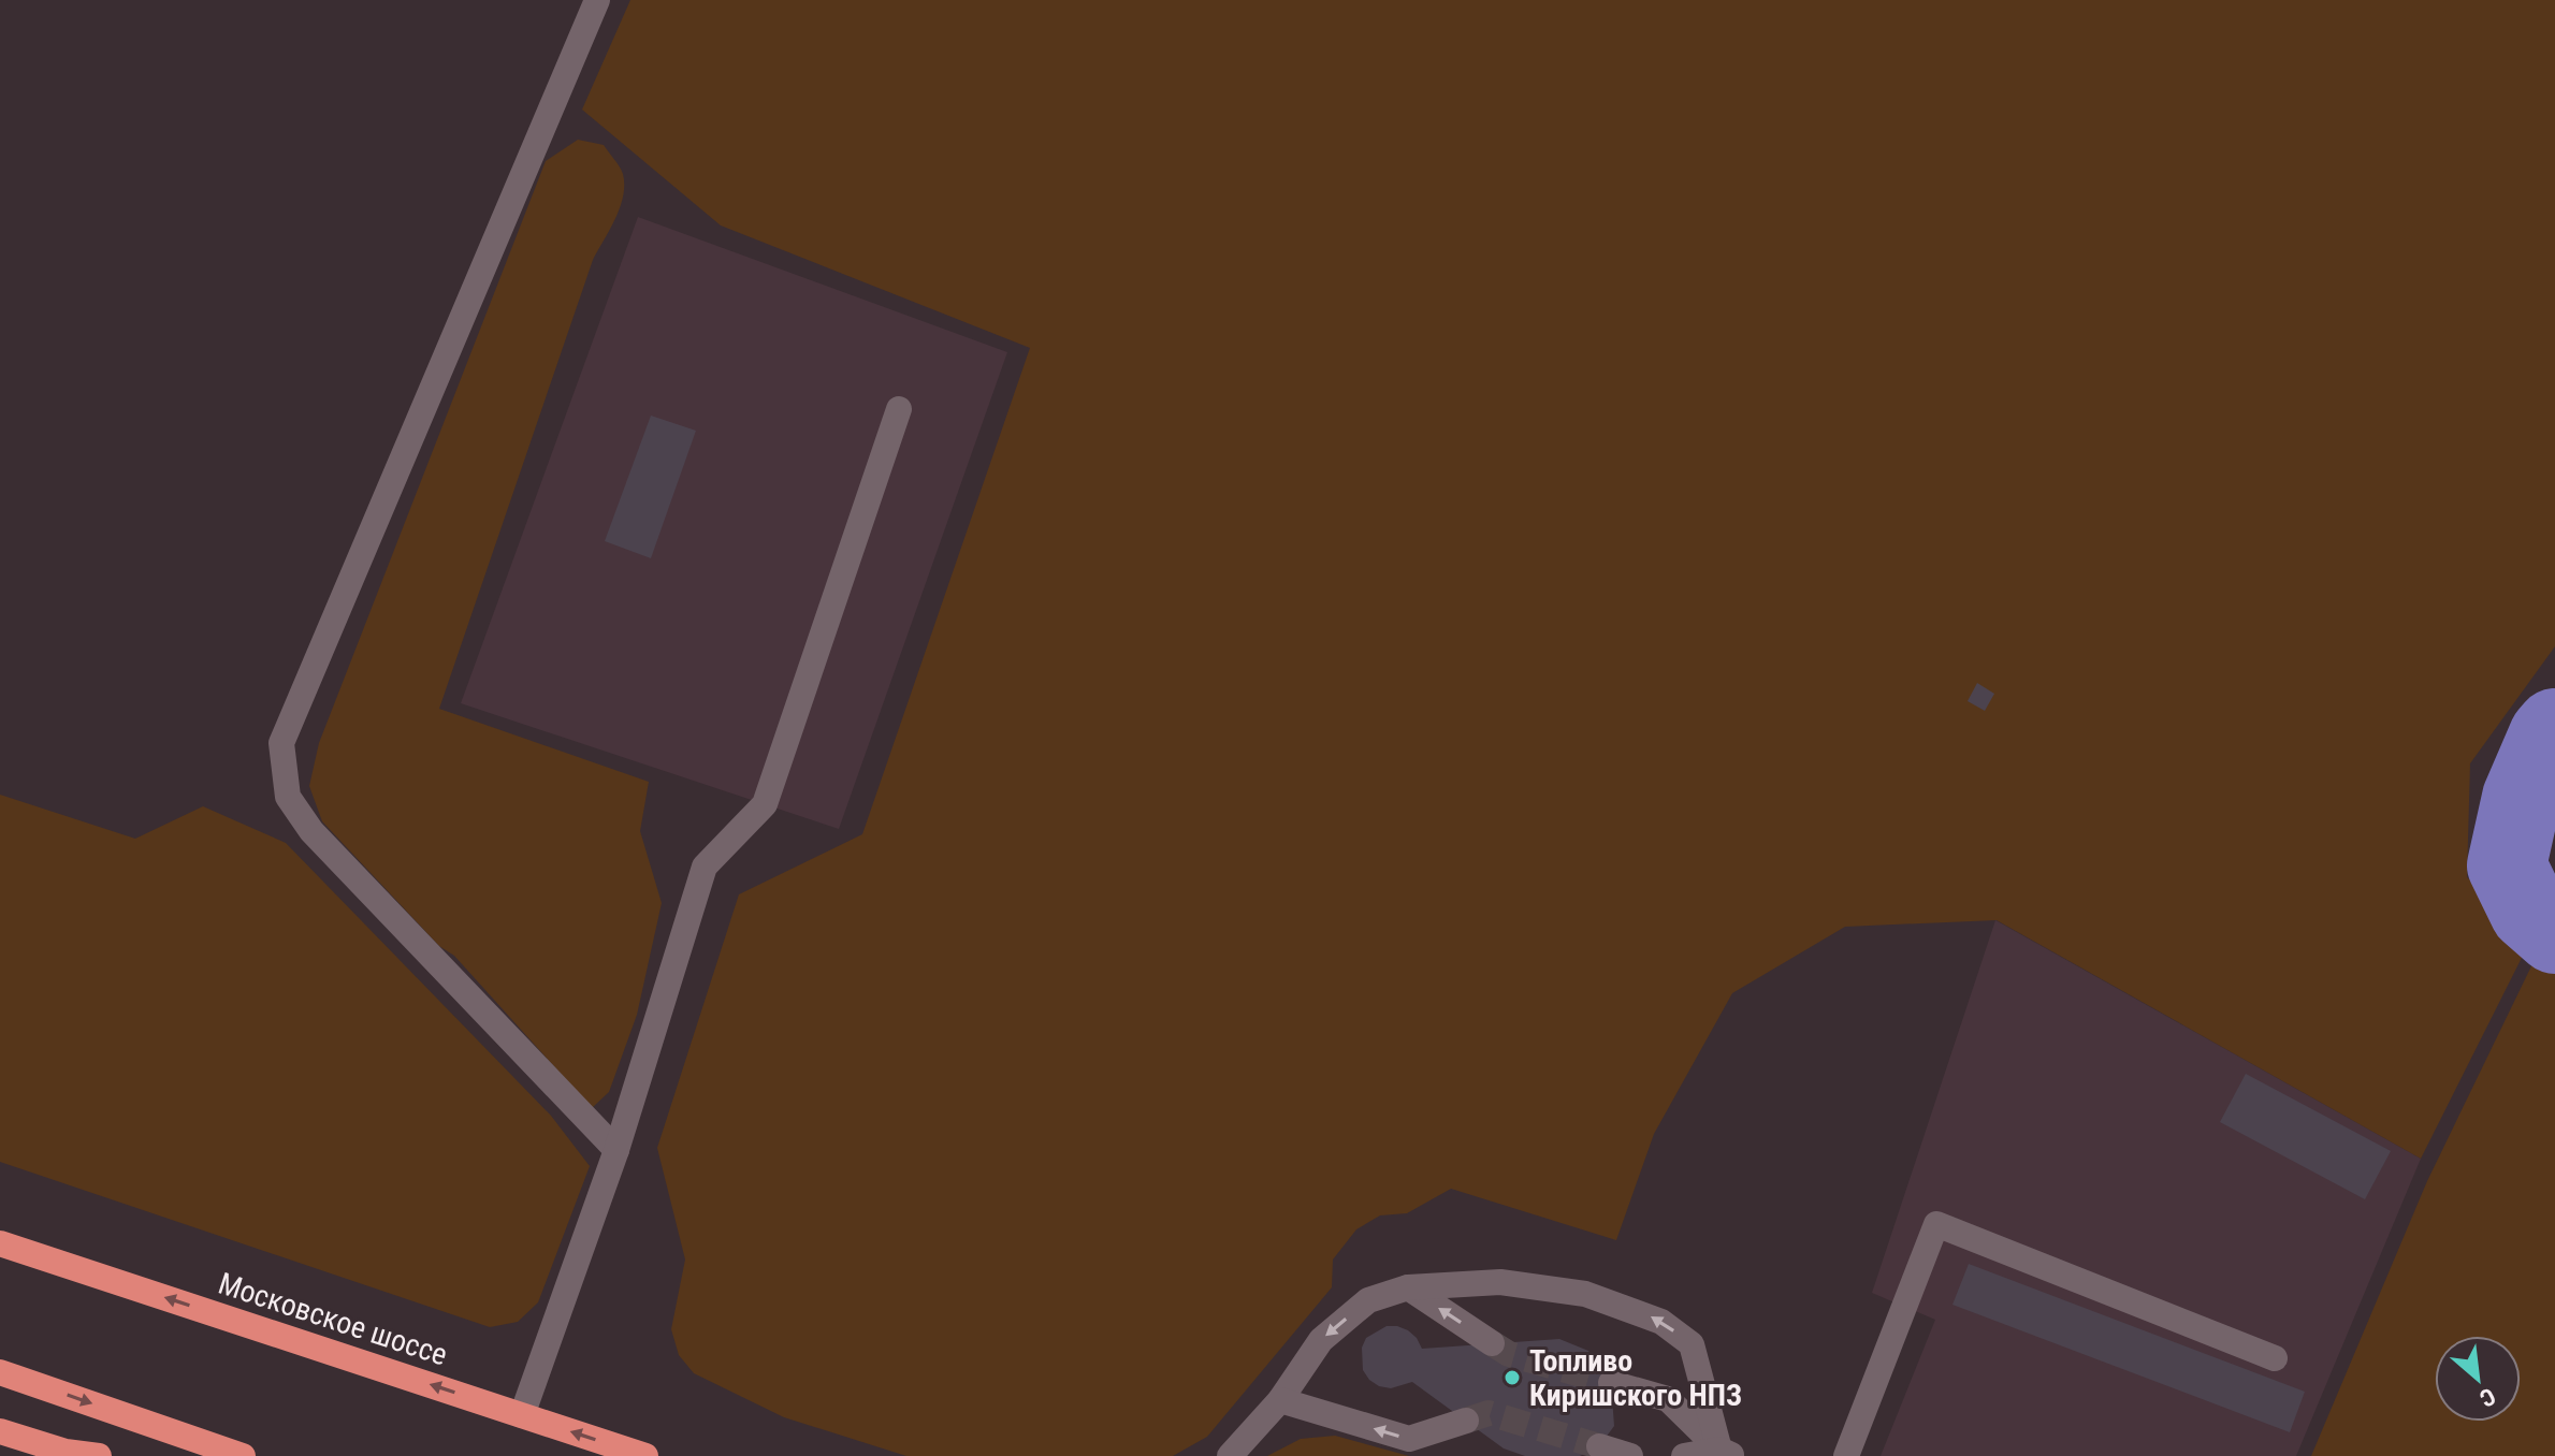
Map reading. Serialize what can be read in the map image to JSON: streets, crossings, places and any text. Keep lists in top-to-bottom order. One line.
{"streets":{"highway":["Московское шоссе"]},"places":["Топливо Киришского НПЗ"],"north":"bottom right"}
